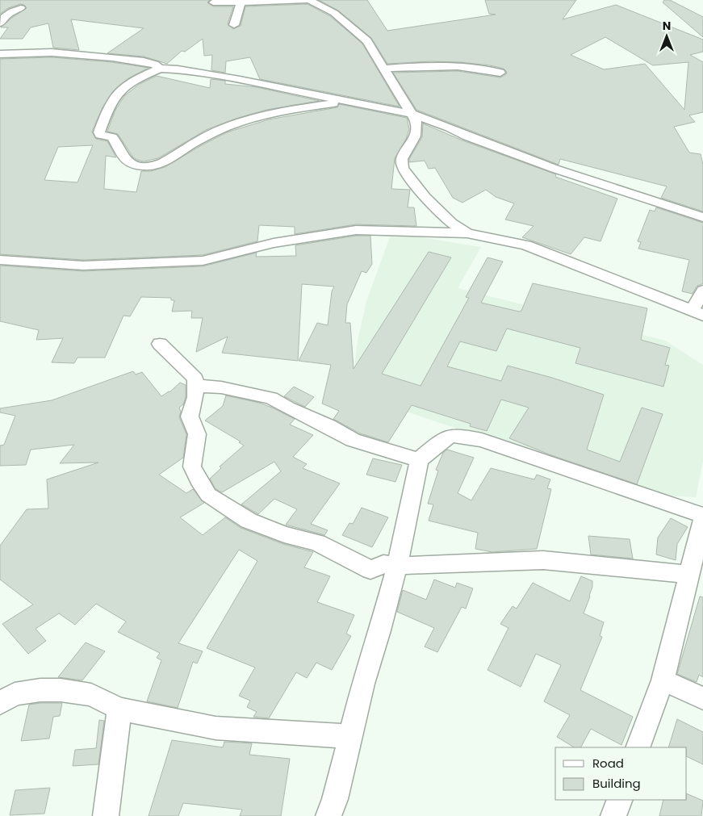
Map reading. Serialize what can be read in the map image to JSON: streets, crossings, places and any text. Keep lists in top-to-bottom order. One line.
{"legend":["Road","Building"],"north":"top"}
